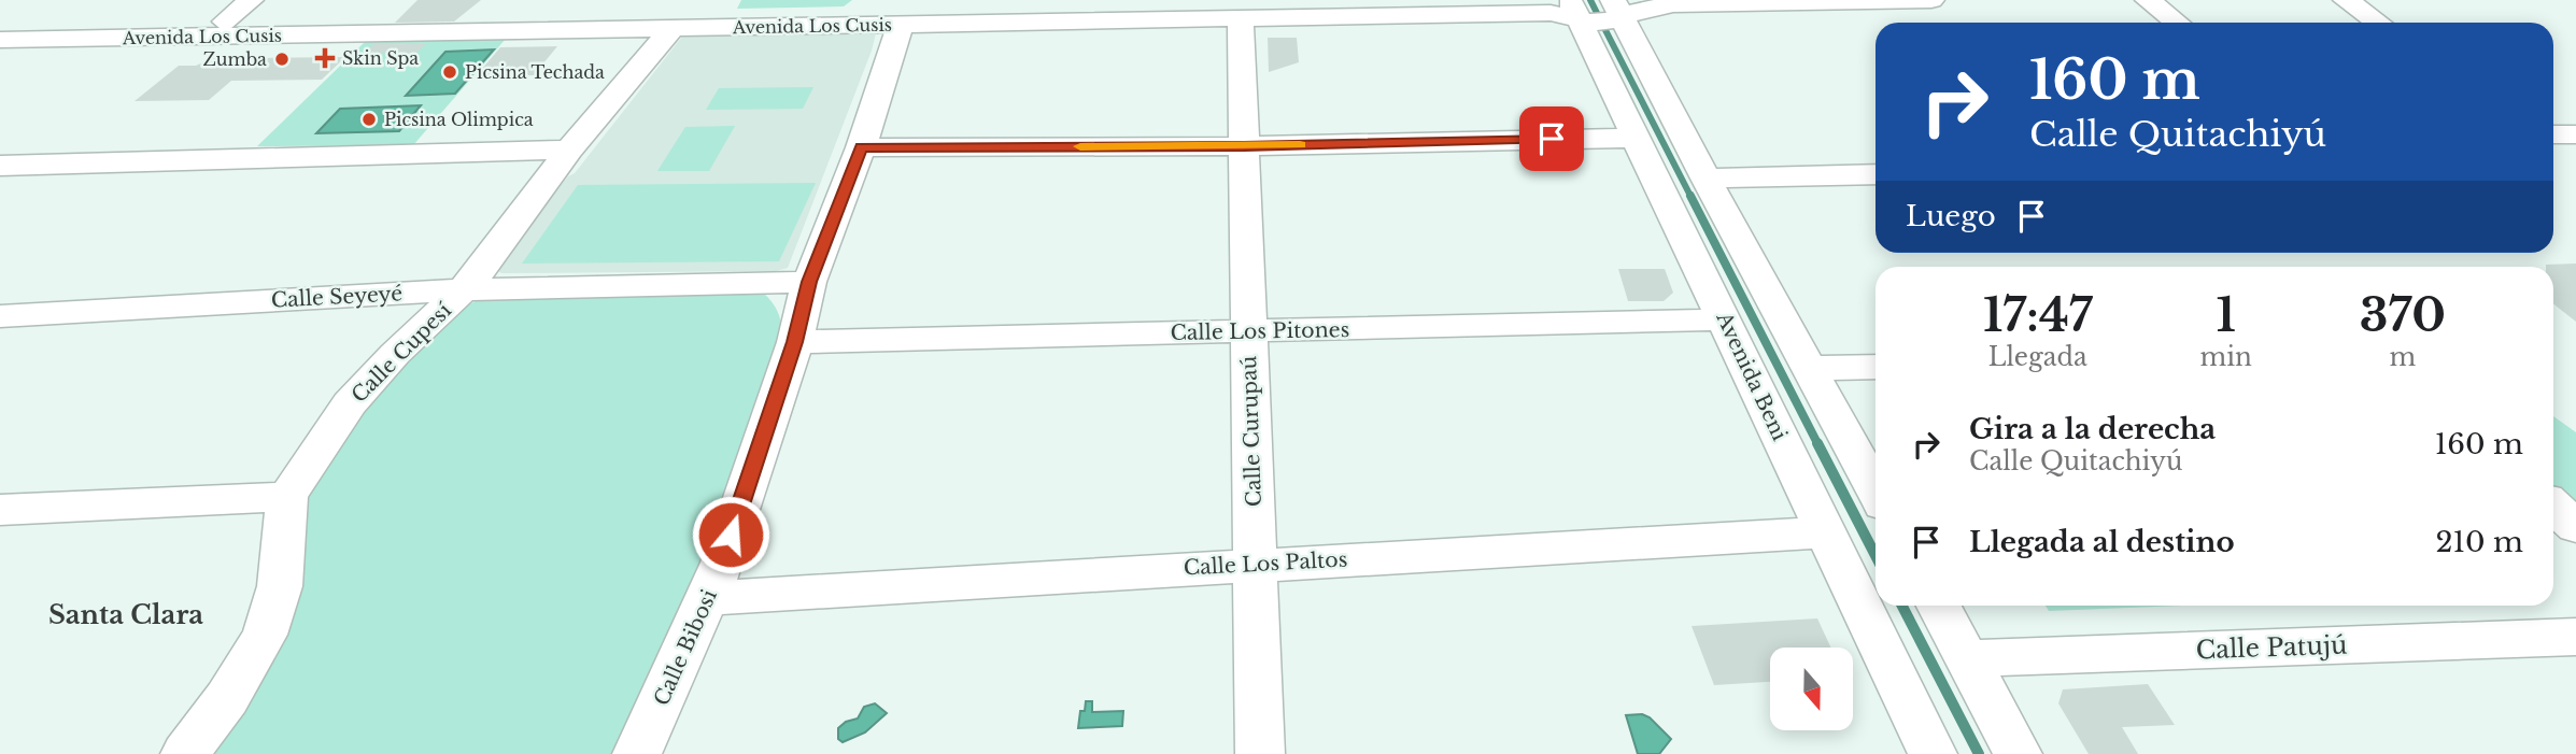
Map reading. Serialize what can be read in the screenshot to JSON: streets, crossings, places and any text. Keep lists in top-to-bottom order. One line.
{"streets":{"street":["Avenida Los Cusis","Calle Seyeyé","Calle Los Pitones","Calle Cupesí","Avenida Beni","Calle Curupaú","Calle Los Paltos","Calle Bibosi","Calle Patujú"]},"crossings":[["Avenida Los Cusis","Calle Cupesí"],["Avenida Los Cusis","Avenida Beni"],["Avenida Los Cusis","Calle Curupaú"],["Avenida Los Cusis","Calle Bibosi"],["Calle Seyeyé","Calle Cupesí"],["Calle Seyeyé","Calle Bibosi"],["Calle Los Pitones","Avenida Beni"],["Calle Los Pitones","Calle Curupaú"],["Calle Los Pitones","Calle Bibosi"],["Avenida Beni","Calle Los Paltos"],["Calle Curupaú","Calle Los Paltos"],["Calle Los Paltos","Calle Bibosi"]],"districts":["Santa Clara"],"places":{"health":["Skin Spa"],"other":["Zumba","Picsina Techada","Picsina Olimpica"]},"north":"bottom","page":{"turn":["160 m","Calle Quitachiyú"],"then":"Luego","eta":["17:47","Llegada","1","min","370","m"],"list":[{"name":"Gira a la derecha","note":"Calle Quitachiyú","value":"160 m"},{"name":"Llegada al destino","value":"210 m"}]}}
